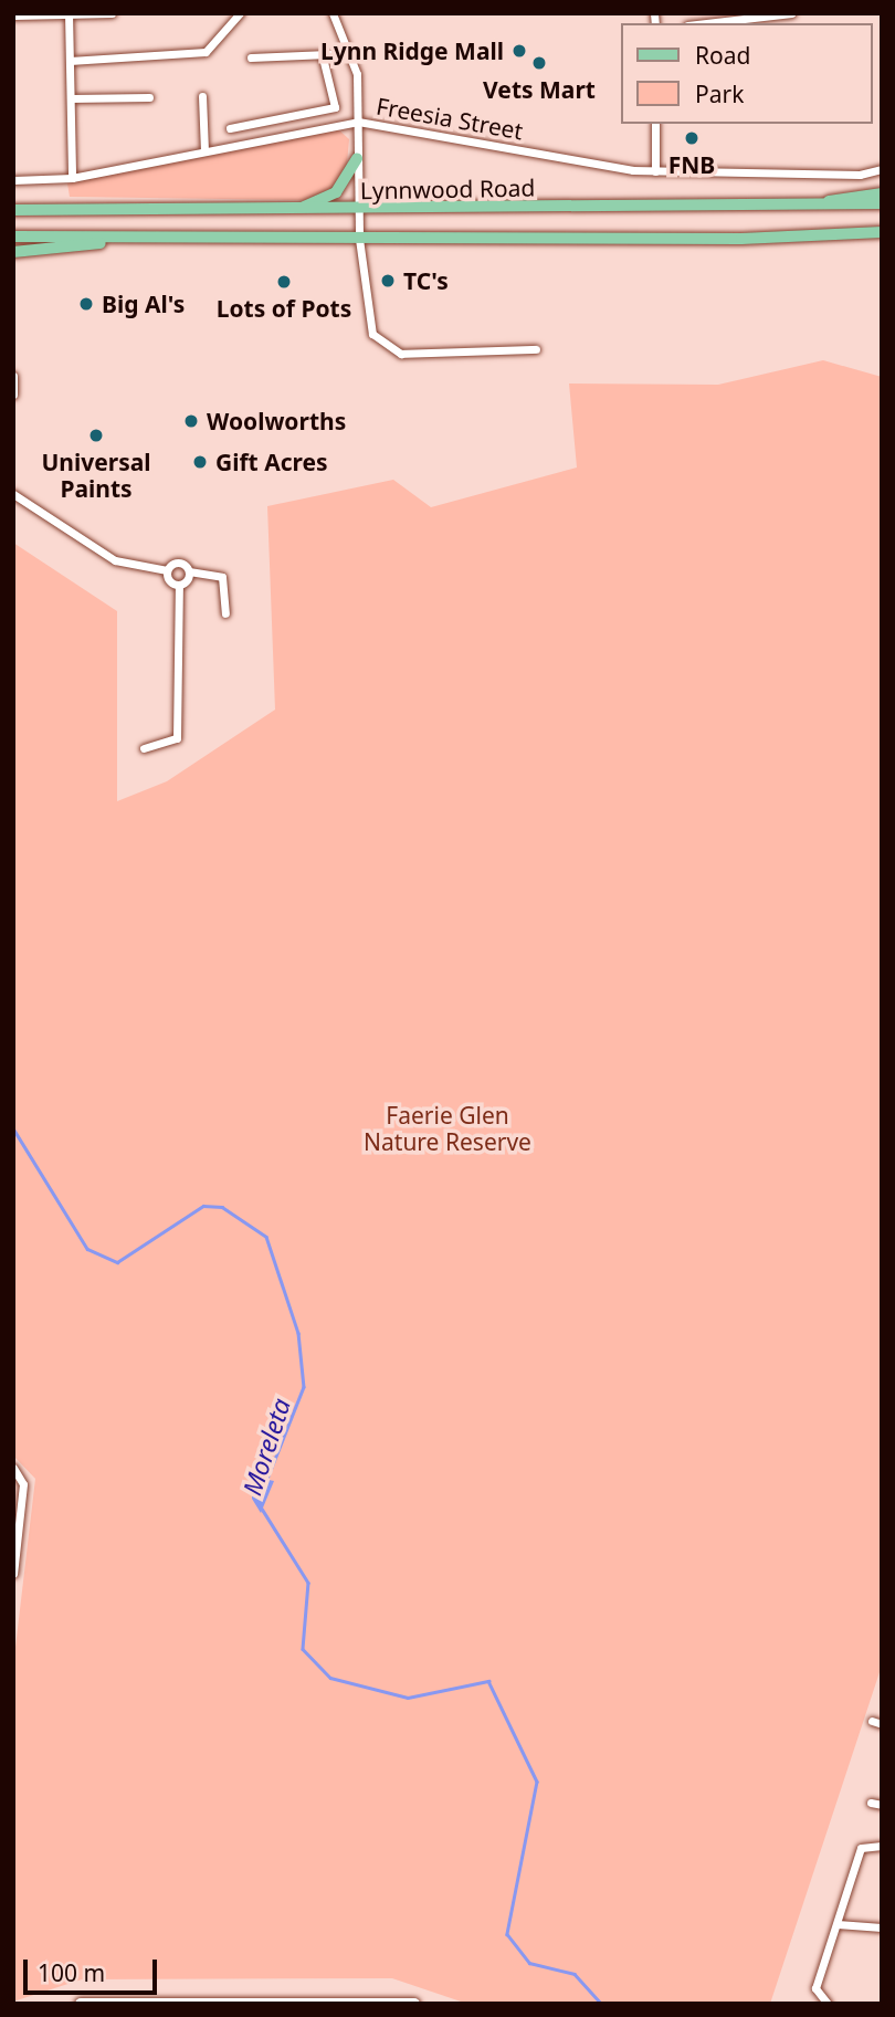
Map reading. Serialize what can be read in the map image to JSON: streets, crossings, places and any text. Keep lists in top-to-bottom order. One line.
{"streets":{"main road":["Lynnwood Road"],"street":["Freesia Street"]},"water":["Moreleta"],"parks":["Faerie Glen Nature Reserve"],"places":["Lynn Ridge Mall","Vets Mart","FNB","TC's","Lots of Pots","Big Al's","Woolworths","Universal Paints","Gift Acres"],"legend":["Road","Park"],"scale_bar":"100 m"}
